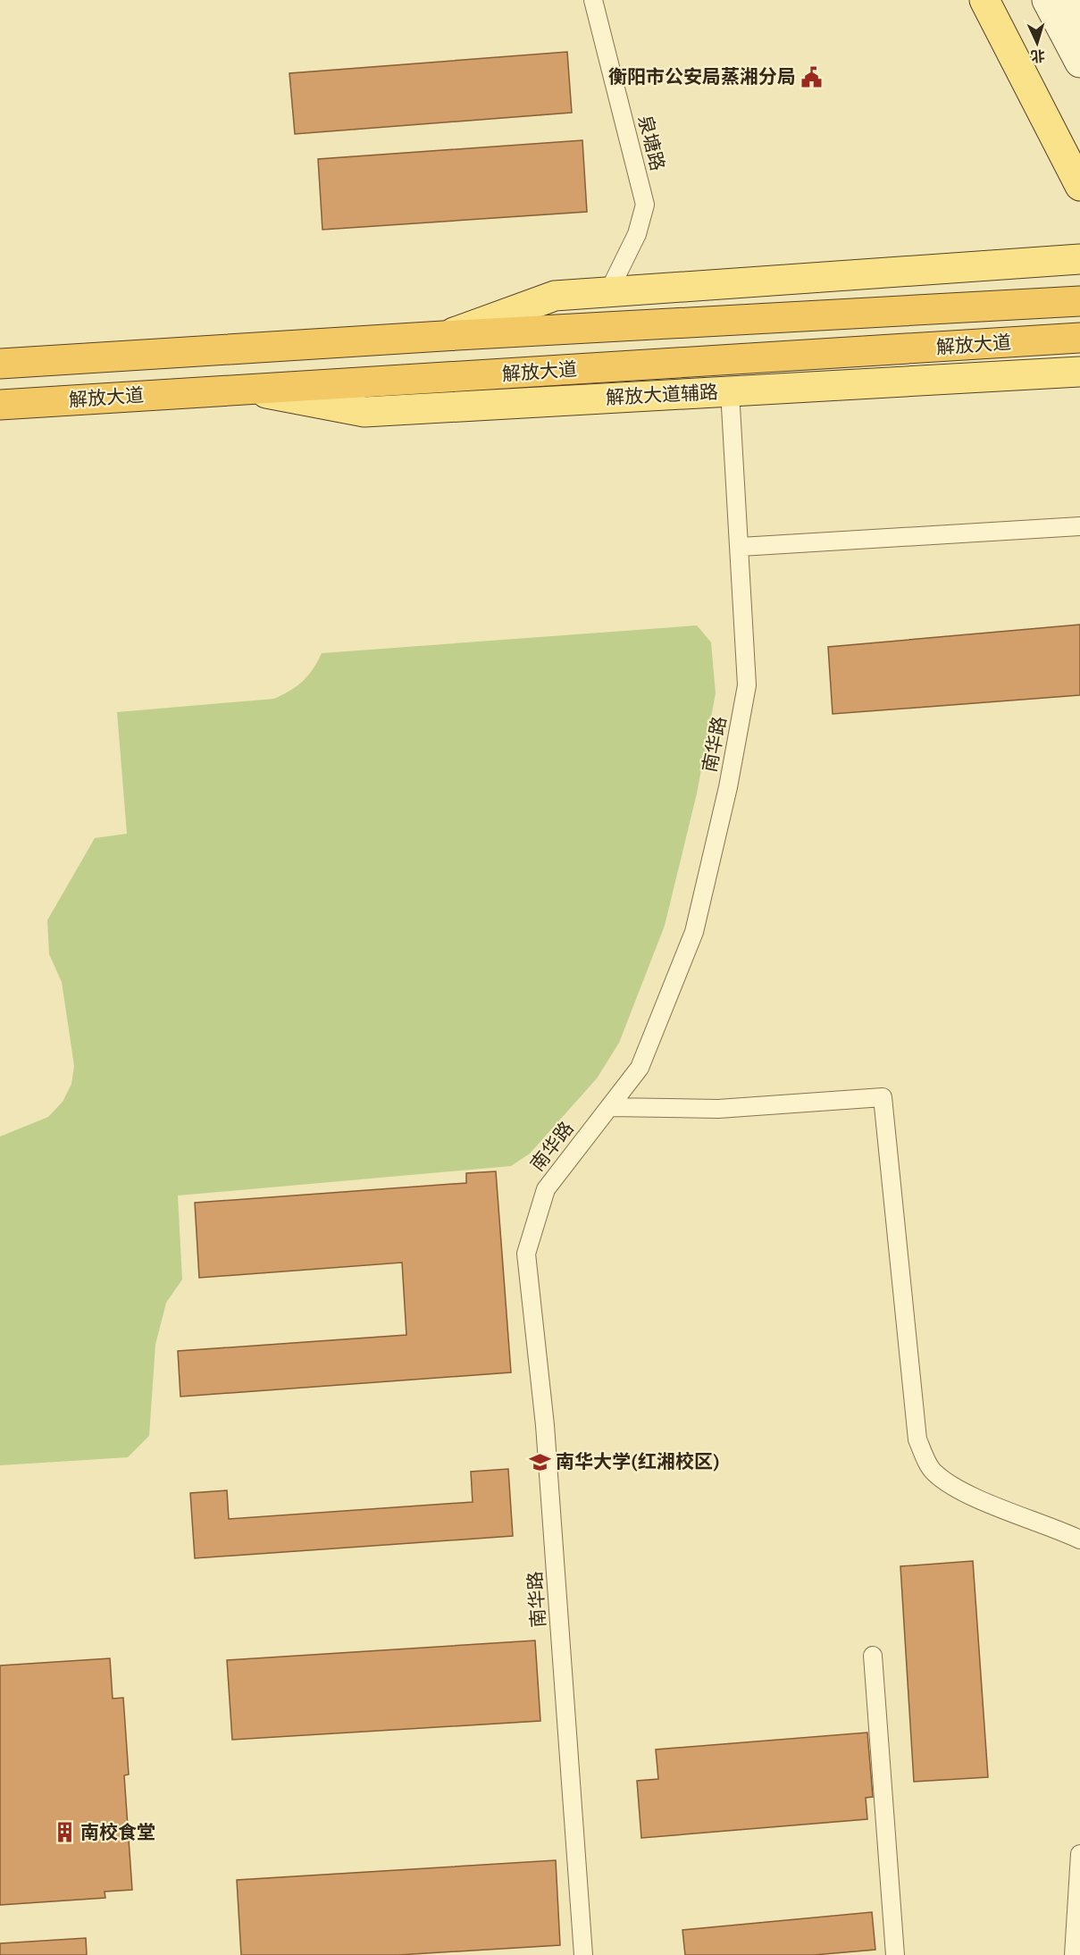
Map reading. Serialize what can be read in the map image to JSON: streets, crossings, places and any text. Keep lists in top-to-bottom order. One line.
{"streets":{"highway":["解放大道"],"main road":["解放大道辅路"],"lane":["泉塘路","南华路"]},"crossings":[["解放大道","解放大道辅路"],["解放大道辅路","南华路"]],"places":{"public building":["衡阳市公安局蒸湘分局"],"school or university":["南华大学(红湘校区)"],"building":["南校食堂"]},"north":"bottom"}
